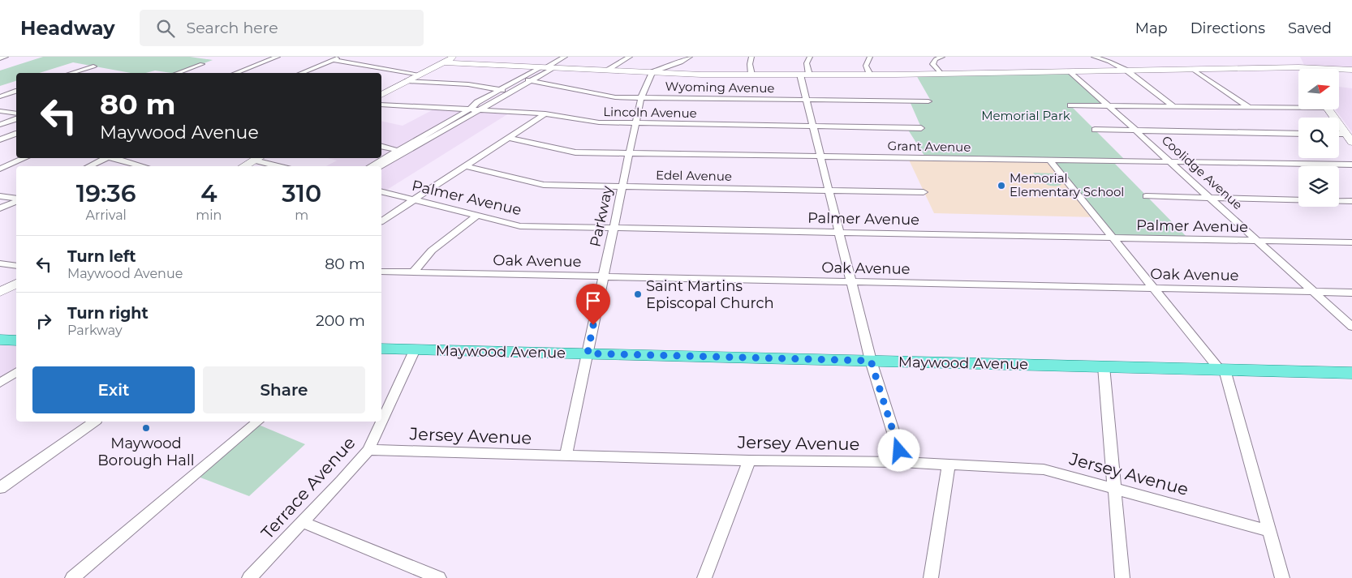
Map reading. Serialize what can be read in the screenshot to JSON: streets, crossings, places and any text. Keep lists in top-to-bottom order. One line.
{"streets":{"main road":["Maywood Avenue"],"street":["Wyoming Avenue","Lincoln Avenue","Grant Avenue","Coolidge Avenue","Edel Avenue","Palmer Avenue","Parkway","Oak Avenue","Jersey Avenue","Terrace Avenue"]},"crossings":[["Wyoming Avenue","Parkway"],["Lincoln Avenue","Parkway"],["Grant Avenue","Coolidge Avenue"],["Grant Avenue","Parkway"],["Coolidge Avenue","Palmer Avenue"],["Coolidge Avenue","Oak Avenue"],["Edel Avenue","Parkway"],["Palmer Avenue","Parkway"],["Parkway","Oak Avenue"],["Parkway","Maywood Avenue"],["Parkway","Jersey Avenue"],["Maywood Avenue","Terrace Avenue"],["Jersey Avenue","Terrace Avenue"]],"parks":["Memorial Park"],"places":["Memorial Elementary School","Saint Martins Episcopal Church","Maywood Borough Hall"],"north":"right","page":{"header":"Headway","search":"Search here","nav":["Map","Directions","Saved"],"turn":["80 m","Maywood Avenue"],"eta":["19:36","Arrival","4","min","310","m"],"list":[{"name":"Turn left","note":"Maywood Avenue","value":"80 m"},{"name":"Turn right","note":"Parkway","value":"200 m"}],"buttons":["Exit","Share"]}}
